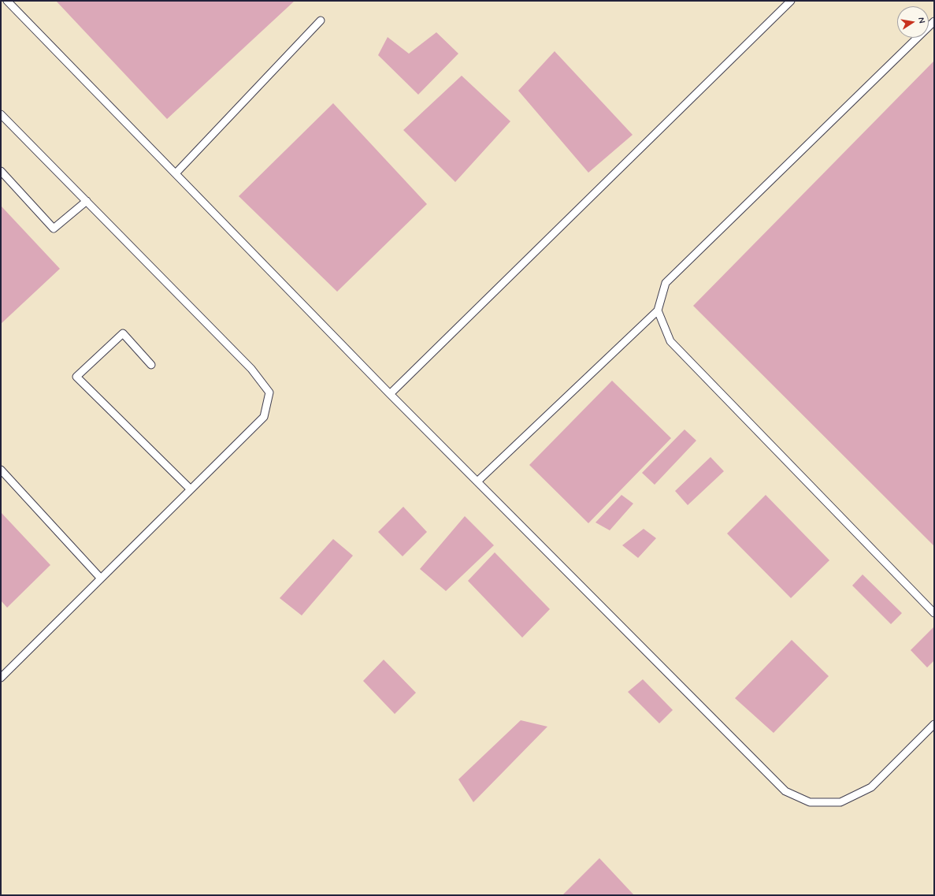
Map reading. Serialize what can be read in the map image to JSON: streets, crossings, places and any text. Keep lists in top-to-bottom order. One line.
{"north":"right"}
